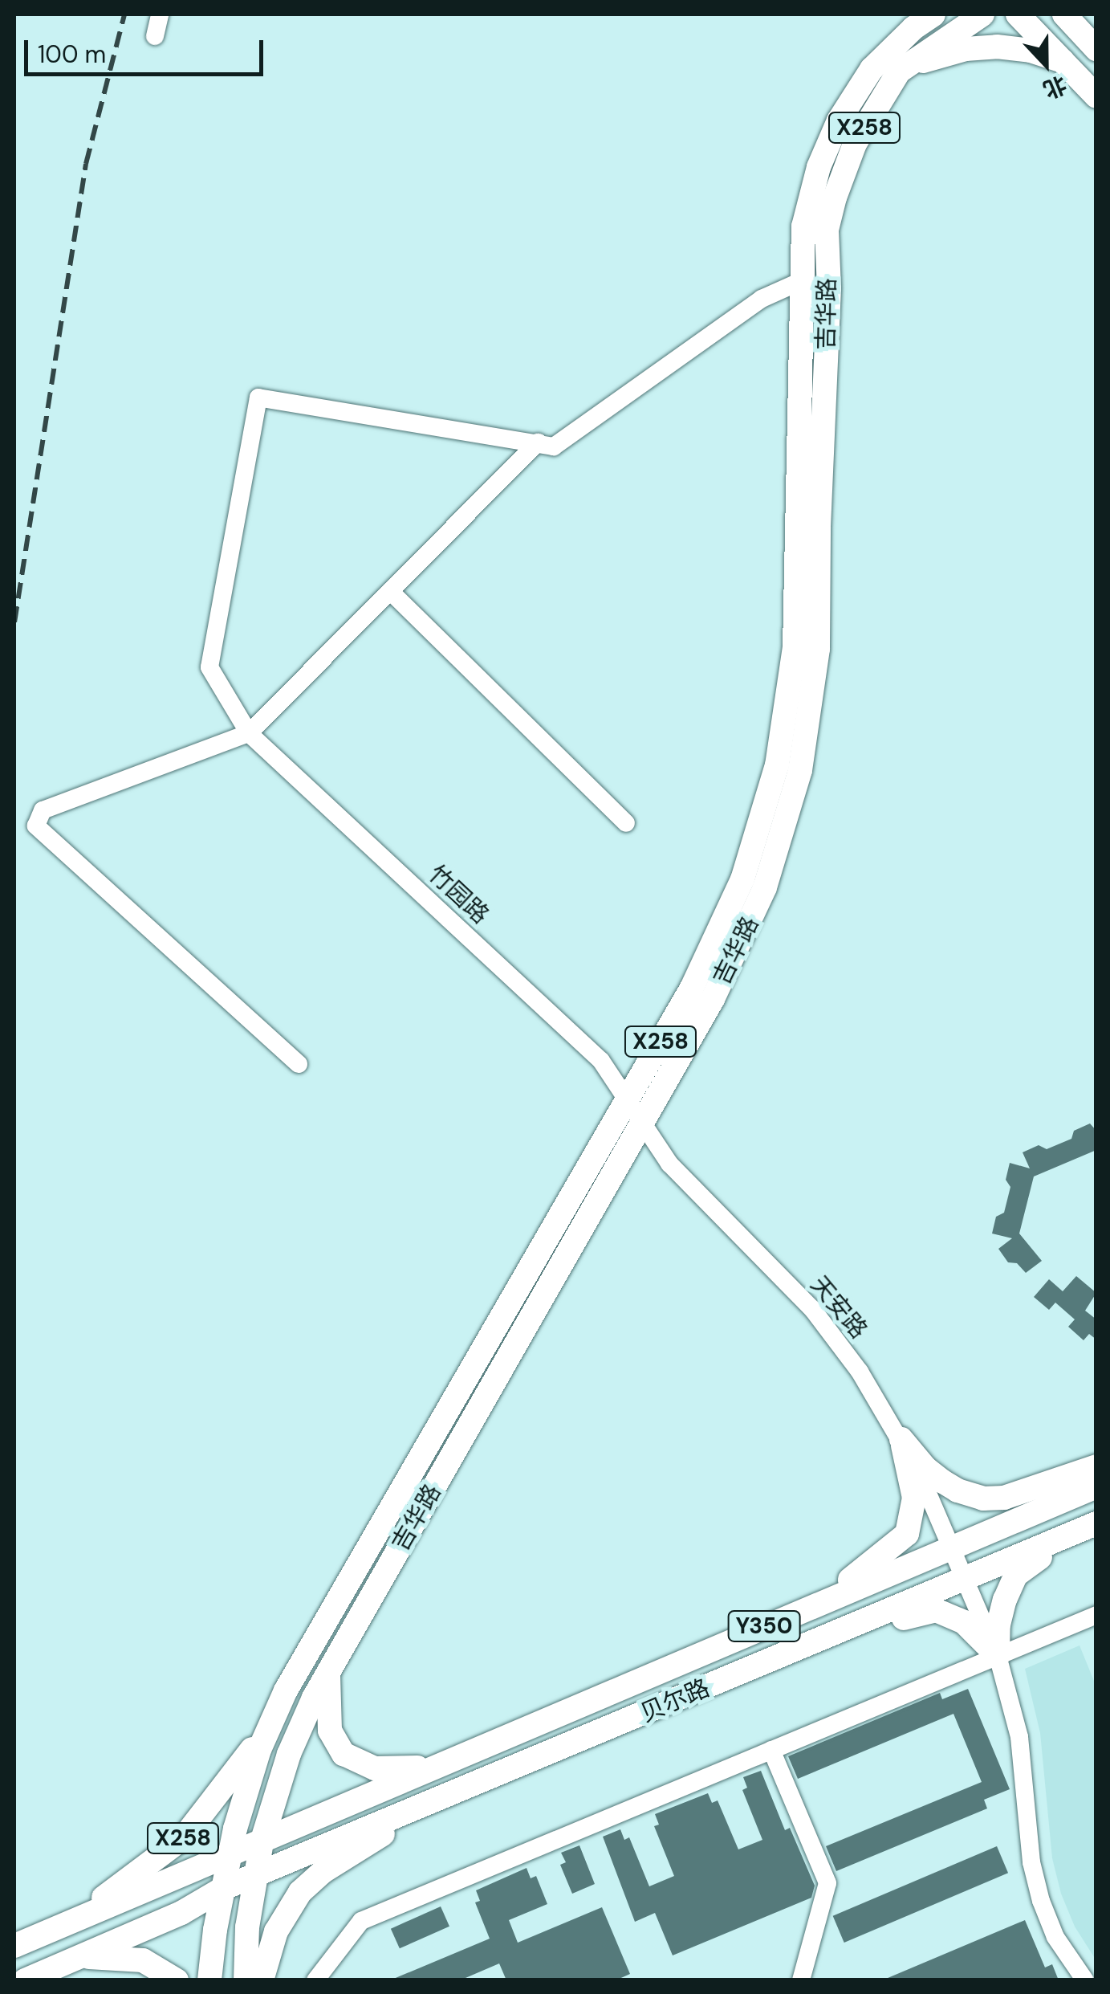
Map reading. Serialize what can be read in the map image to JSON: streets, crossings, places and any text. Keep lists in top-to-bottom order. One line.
{"streets":{"main road":["X258","吉华路","Y350","贝尔路"],"street":["竹园路","天安路"]},"crossings":[["X258","吉华路"],["X258","贝尔路"],["吉华路","竹园路"],["吉华路","天安路"],["吉华路","贝尔路"],["竹园路","天安路"],["天安路","贝尔路"]],"scale_bar":"100 m","north":"bottom"}
